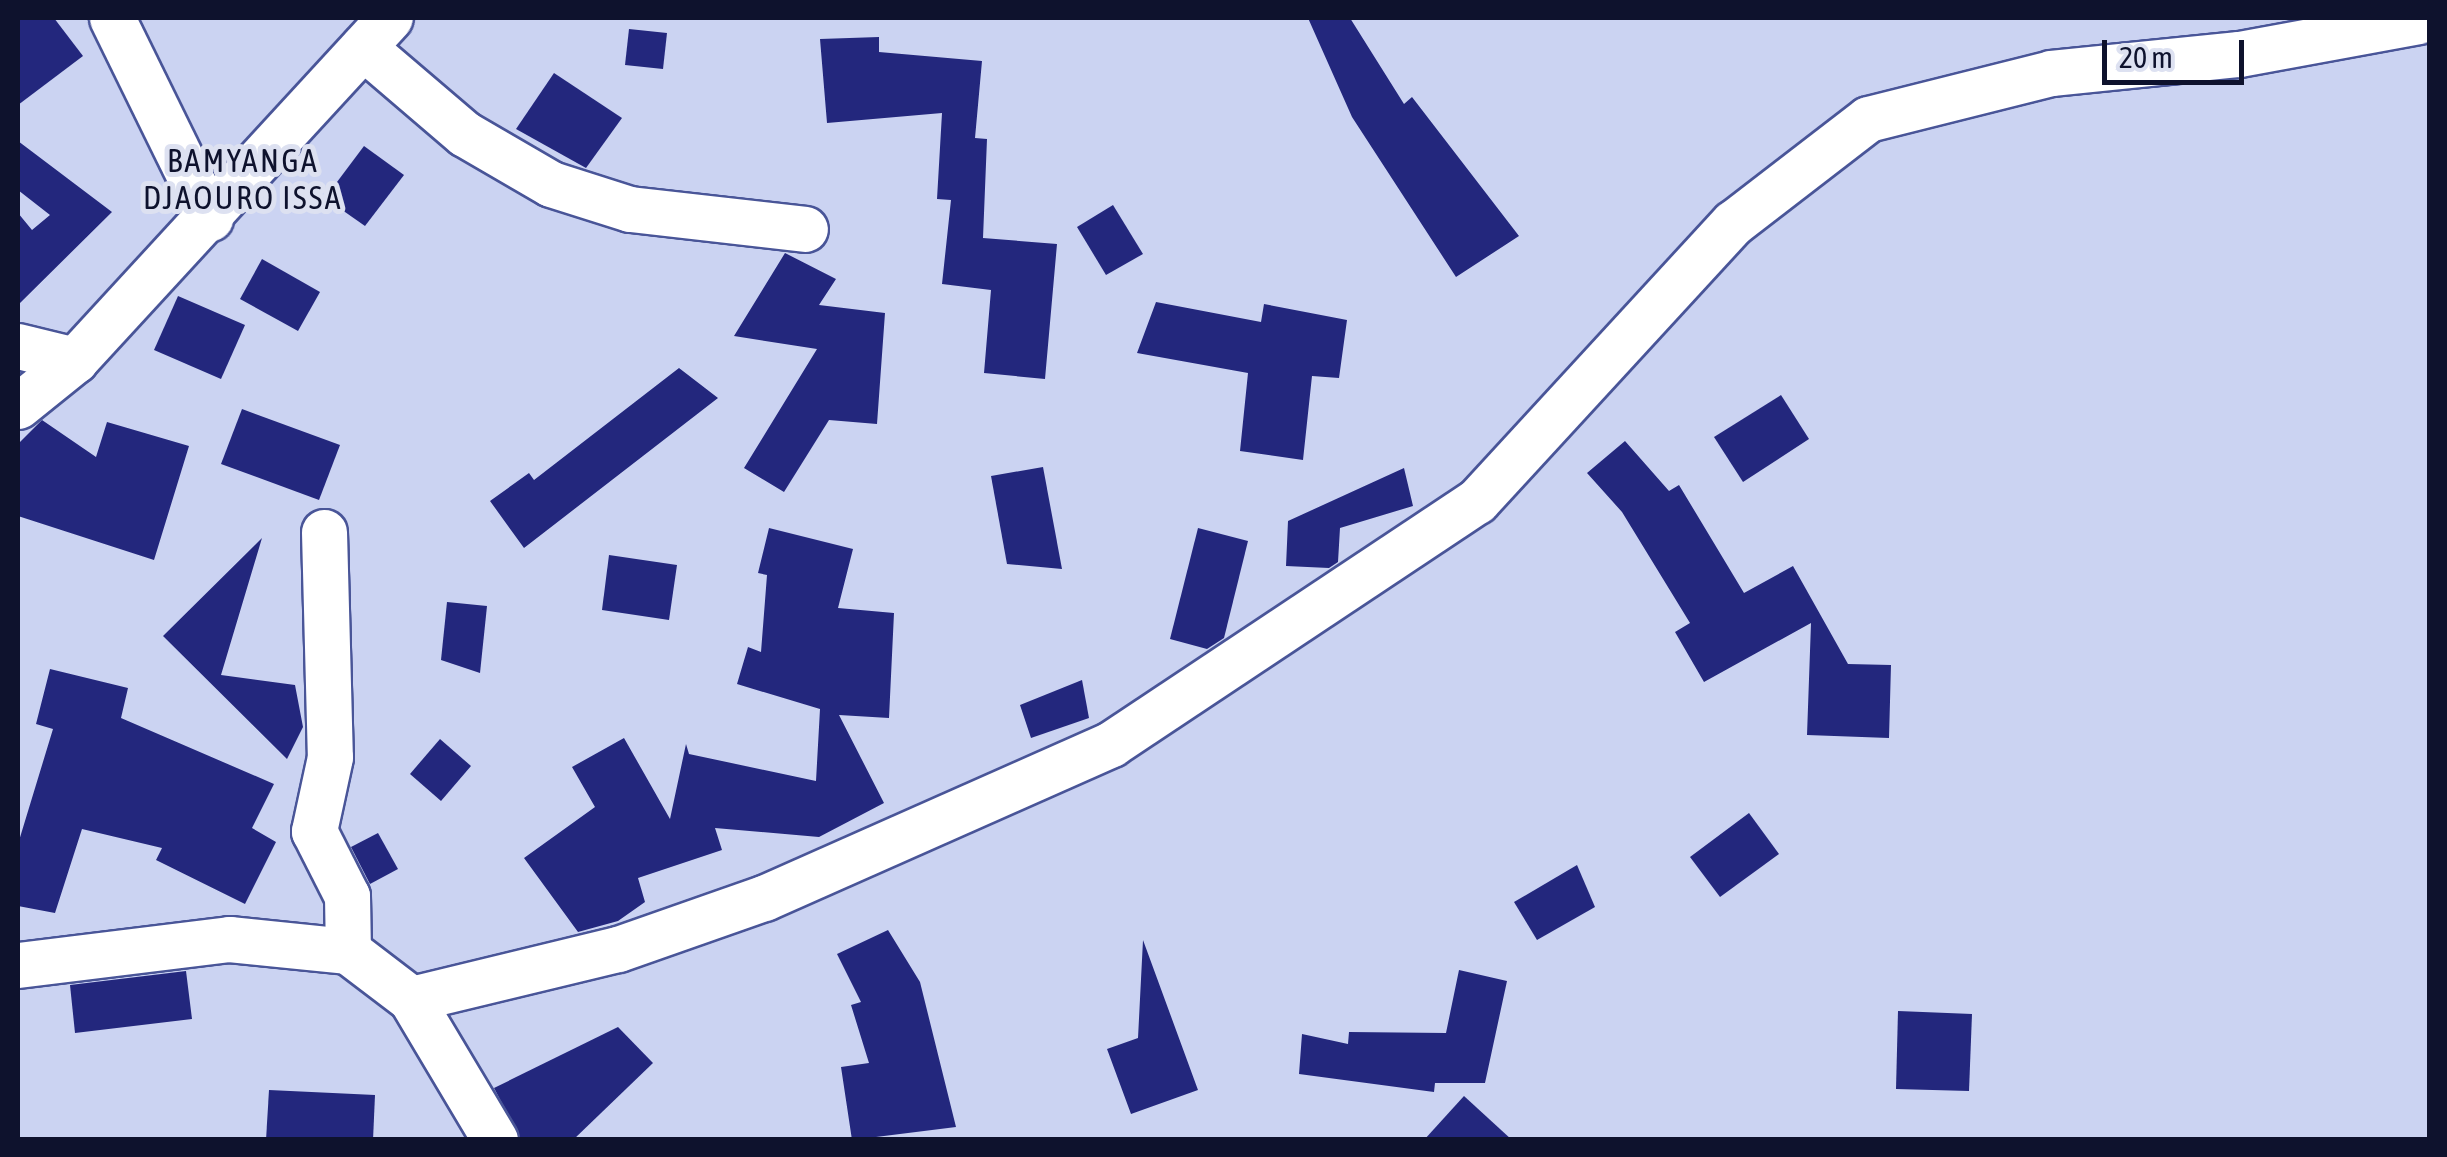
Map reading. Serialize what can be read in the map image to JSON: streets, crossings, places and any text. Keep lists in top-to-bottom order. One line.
{"districts":["BAMYANGA DJAOURO ISSA"],"scale_bar":"20 m"}
